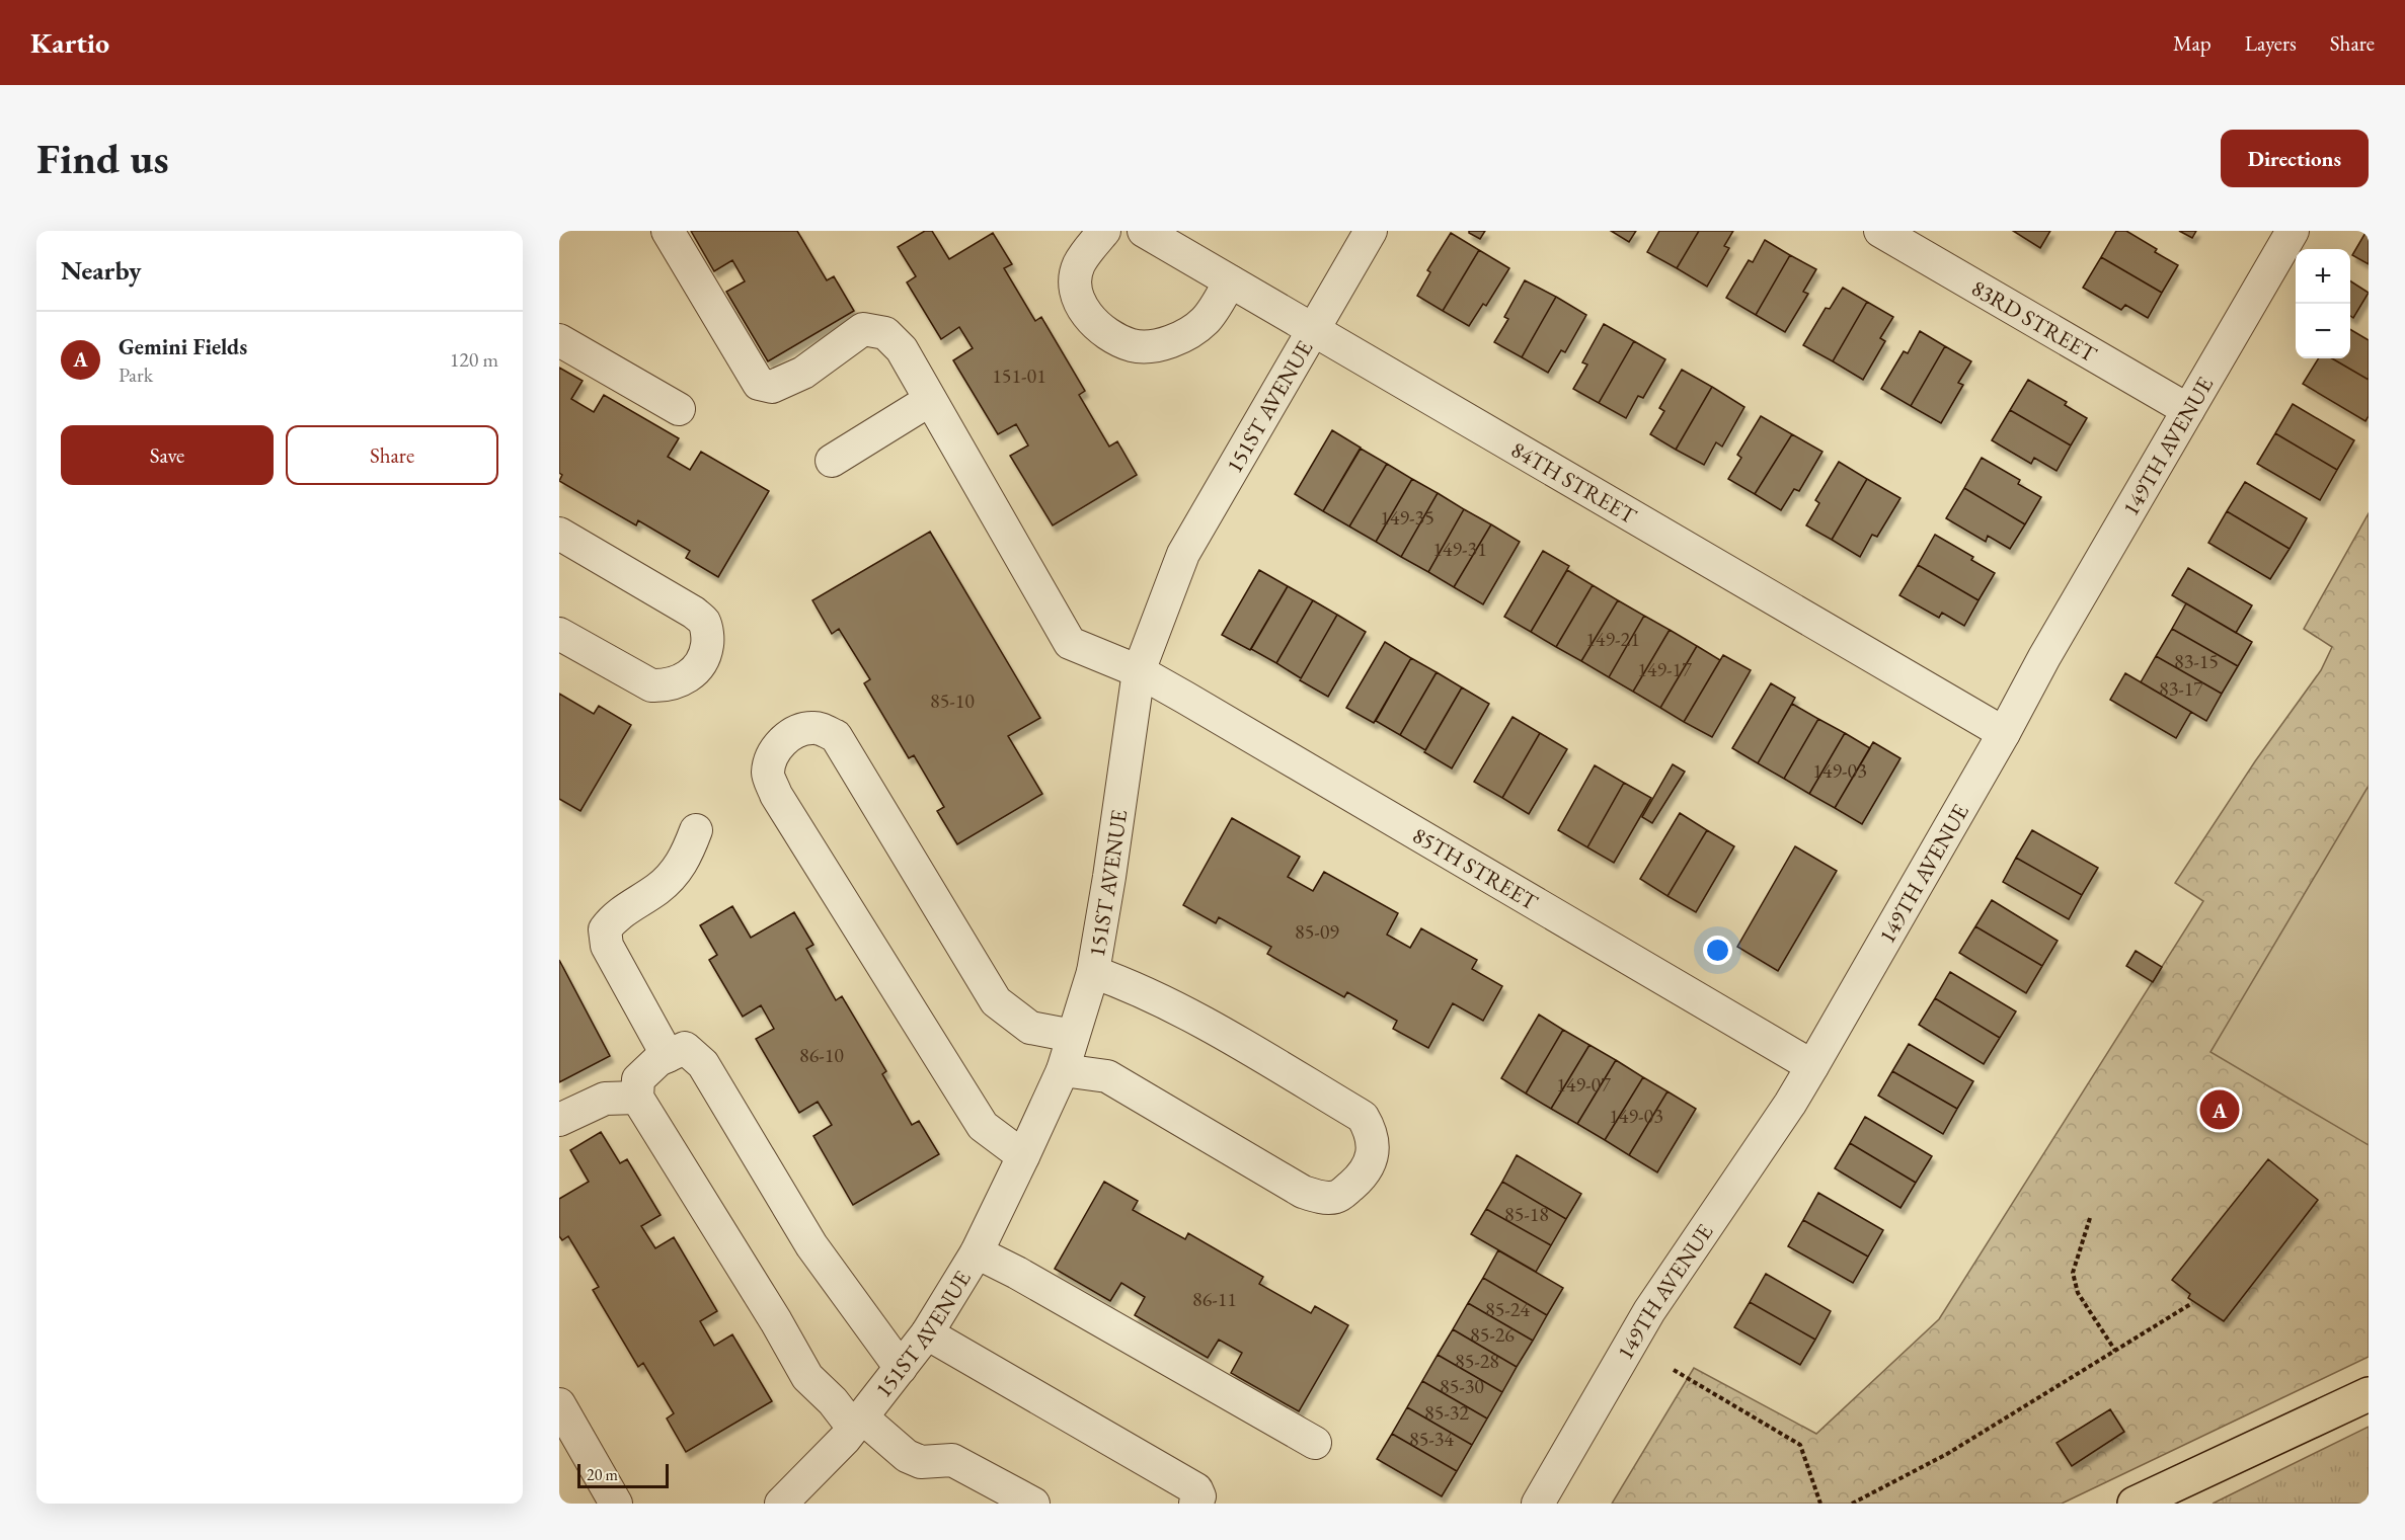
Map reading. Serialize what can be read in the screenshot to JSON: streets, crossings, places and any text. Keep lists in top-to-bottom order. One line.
{"streets":{"street":["83RD STREET","151ST AVENUE","149TH AVENUE","84TH STREET","85TH STREET"]},"crossings":[["83RD STREET","149TH AVENUE"],["151ST AVENUE","84TH STREET"],["151ST AVENUE","85TH STREET"],["149TH AVENUE","84TH STREET"],["149TH AVENUE","85TH STREET"]],"house_numbers":["151-01","149-35","149-31","149-21","83-15","149-17","83-17","85-10","149-03","85-09","86-10","149-07","149-03","85-18","86-11","85-24","85-26","85-28","85-30","85-32","85-34"],"scale_bar":"20 m","page":{"header":"Kartio","nav":["Map","Layers","Share"],"buttons":["Directions",["Save","Share"]],"title":"Find us","heading":"Nearby","map_buttons":["+","−"],"list":[{"mark":"A","name":"Gemini Fields","note":"Park","value":"120 m"}],"pins":"A","scale":"20 m"}}
